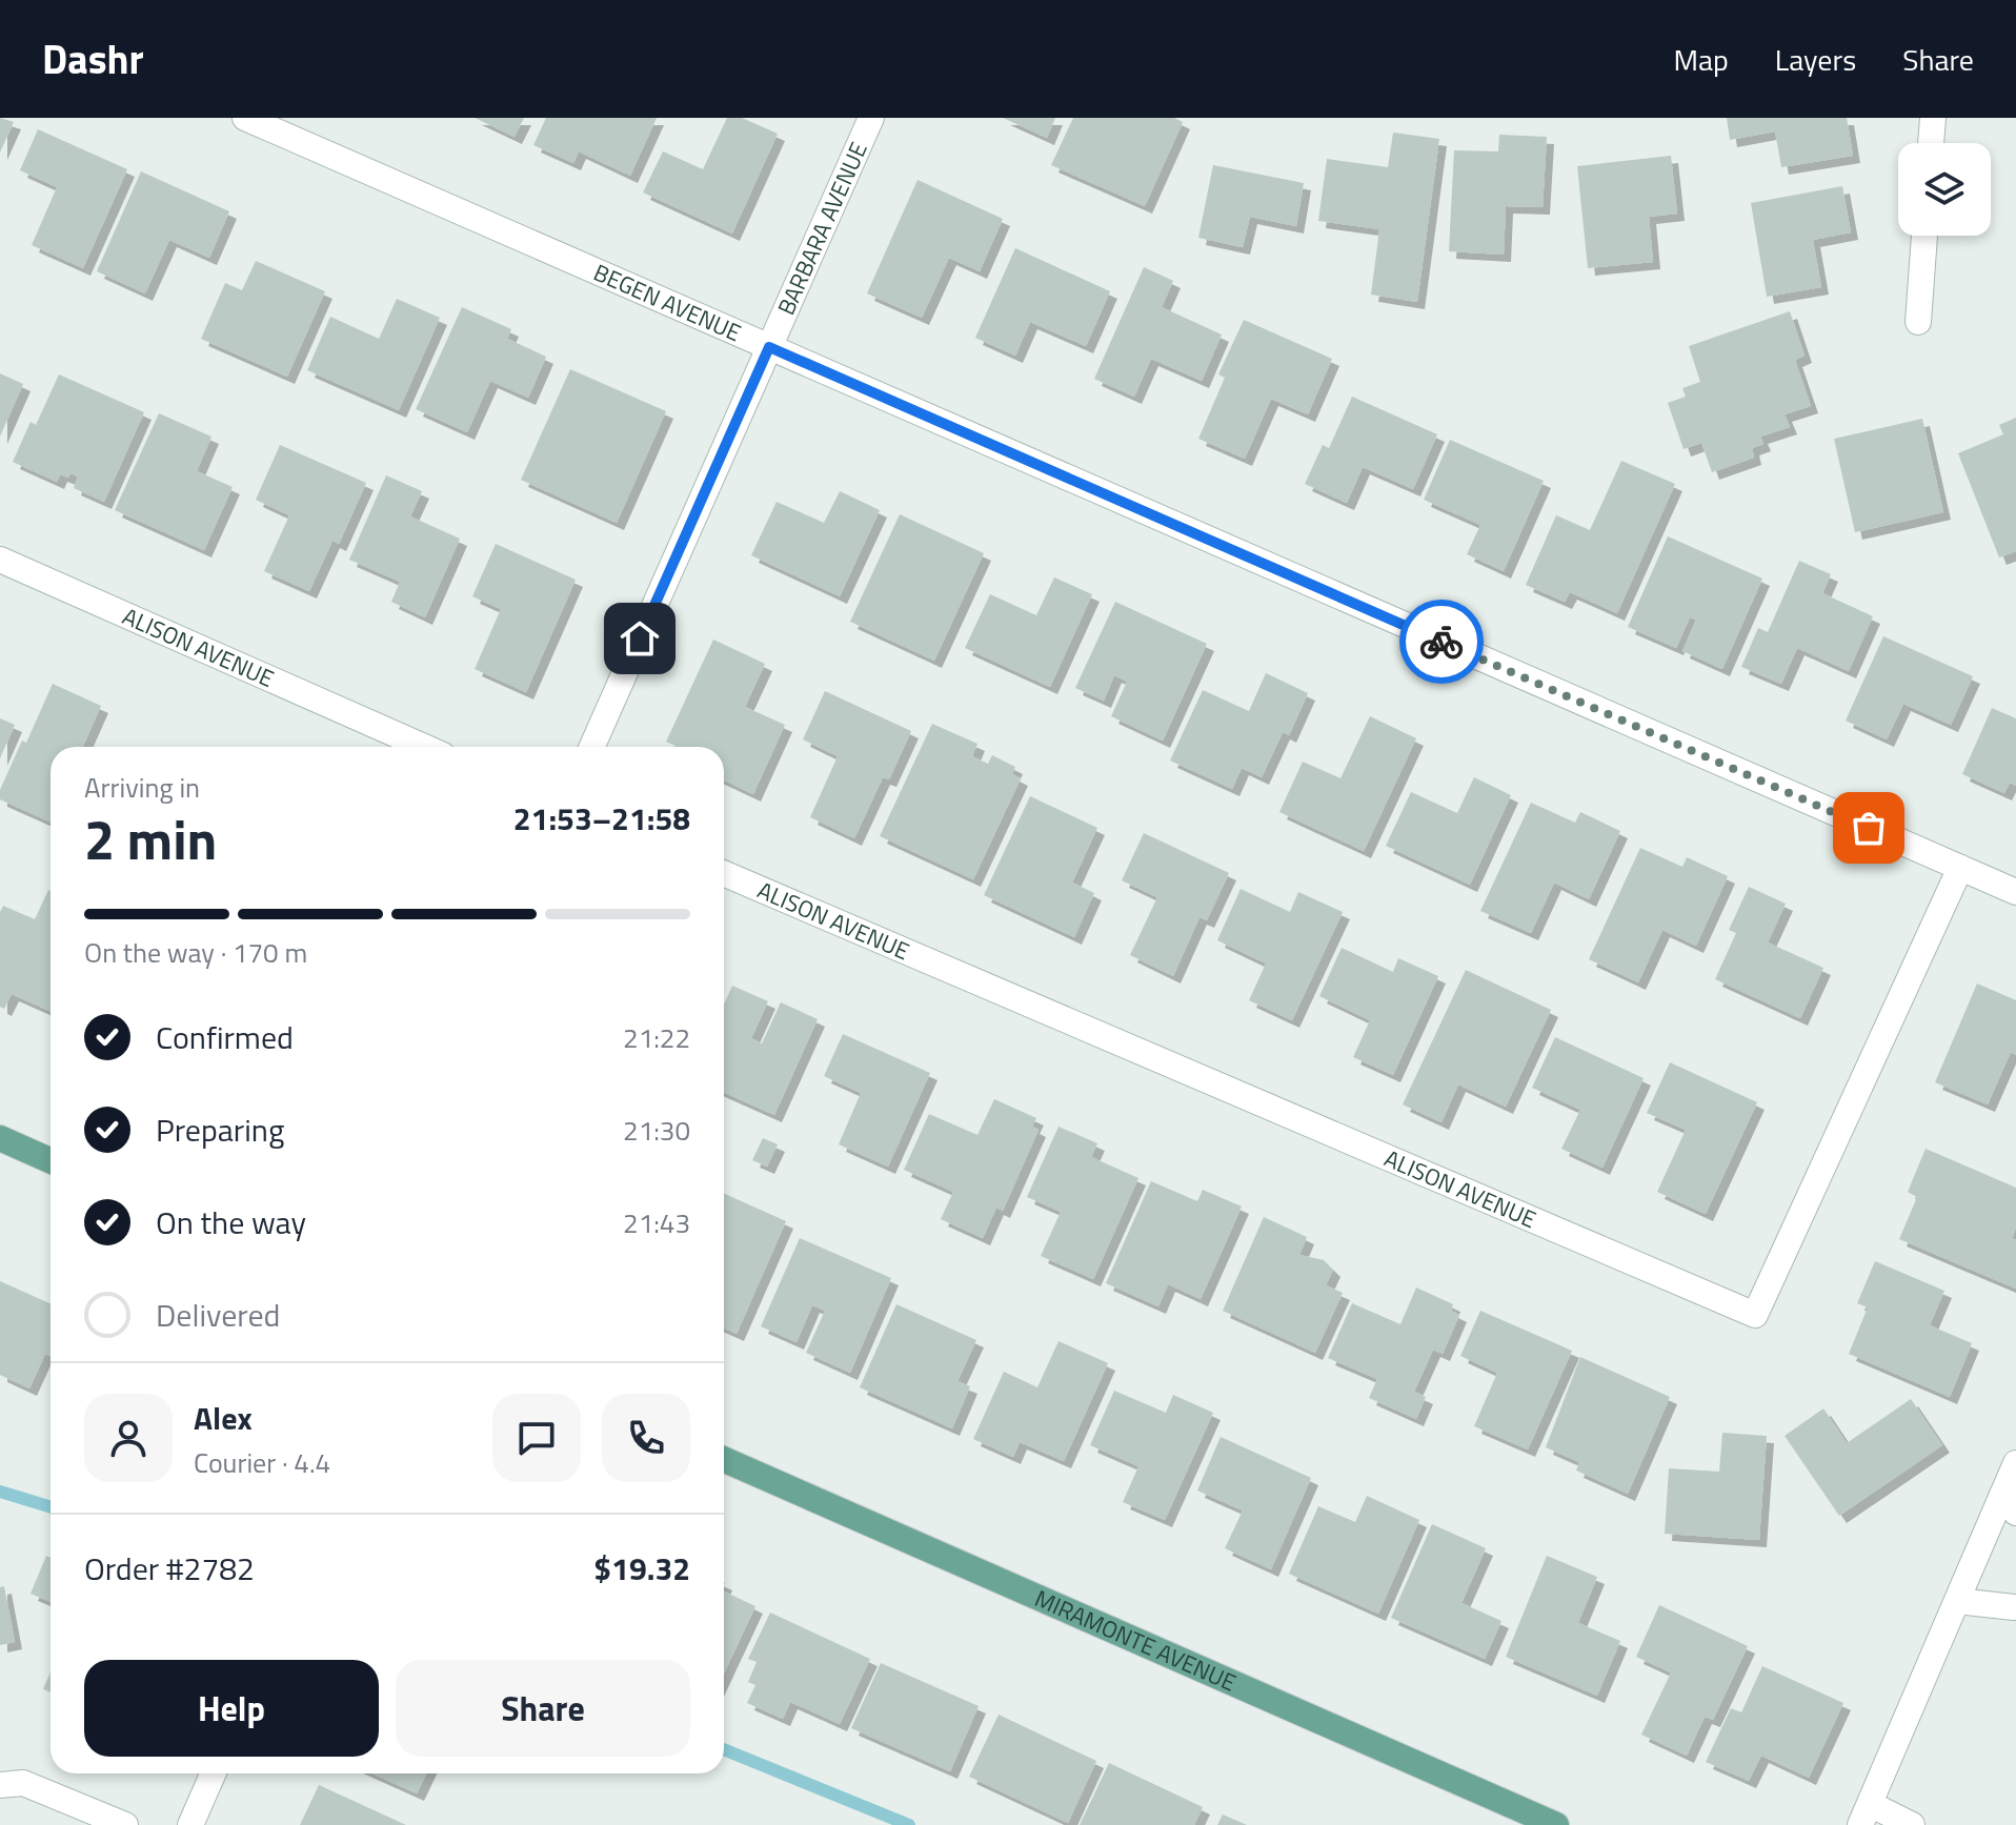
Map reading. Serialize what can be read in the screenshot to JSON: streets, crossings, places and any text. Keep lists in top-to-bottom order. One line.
{"streets":{"main road":["MIRAMONTE AVENUE"],"street":["BARBARA AVENUE","BEGEN AVENUE","ALISON AVENUE"]},"crossings":[["BARBARA AVENUE","BEGEN AVENUE"],["BEGEN AVENUE","ALISON AVENUE"]],"page":{"header":"Dashr","nav":["Map","Layers","Share"],"heading":["2 min","Arriving in","21:53–21:58"],"panel":["Alex","Courier · 4.4","Order #2782","$19.32"],"bar":"On the way · 170 m","list":[["Confirmed","21:22"],["Preparing","21:30"],["On the way","21:43"],"Delivered"],"buttons":["Help","Share"]}}
